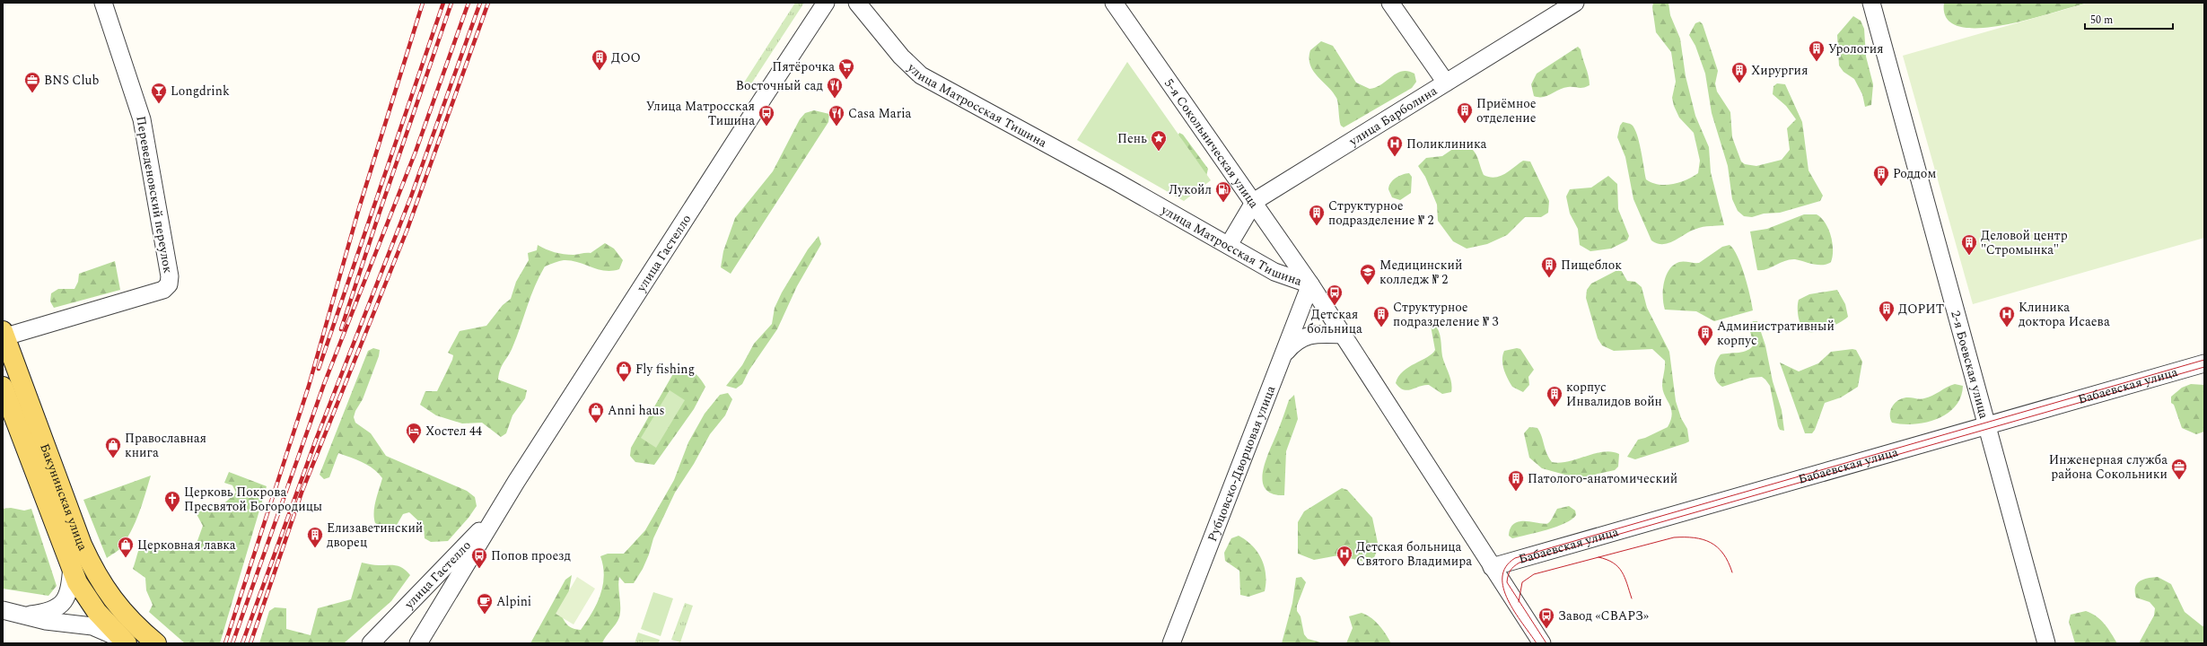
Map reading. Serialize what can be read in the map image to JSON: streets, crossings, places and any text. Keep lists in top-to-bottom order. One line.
{"streets":{"main road":["Бакунинская улица"],"street":["улица Матросская Тишина","улица Барболина","5-я Сокольническая улица","Переведеновский переулок","улица Гастелло","2-я Боевская улица","Бабаевская улица","Рубцовско-Дворцовая улица"]},"crossings":[["улица Матросская Тишина","улица Барболина"],["улица Матросская Тишина","5-я Сокольническая улица"],["улица Матросская Тишина","Бабаевская улица"],["улица Матросская Тишина","Рубцовско-Дворцовая улица"],["улица Барболина","5-я Сокольническая улица"],["5-я Сокольническая улица","Рубцовско-Дворцовая улица"],["Переведеновский переулок","Бакунинская улица"],["2-я Боевская улица","Бабаевская улица"]],"places":{"building":["Урология","ДОО","Хирургия","Приёмное отделение","Роддом","Структурное подразделение № 2","Деловой центр \"Стромынка\"","Пищеблок","ДОРИТ","Структурное подразделение № 3","Административный корпус","корпус Инвалидов войн","Патолого-анатомический","Елизаветинский дворец"],"supermarket":["Пятёрочка"],"office":["BNS Club","Инженерная служба района Сокольники"],"restaurant":["Восточный сад","Casa Maria"],"bar":["Longdrink"],"bus stop":["Улица Матросская Тишина","Детская больница","Попов проезд","Завод «СВАРЗ»"],"place":["Пень"],"hospital":["Поликлиника","Клиника доктора Исаева","Детская больница Святого Владимира"],"fuel station":["Лукойл"],"school or university":["Медицинский колледж № 2"],"shop":["Fly fishing","Anni haus","Православная книга","Церковная лавка"],"hotel":["Хостел 44"],"church":["Церковь Покрова Пресвятой Богородицы"],"cafe":["Alpini"]},"scale_bar":"50 m"}
